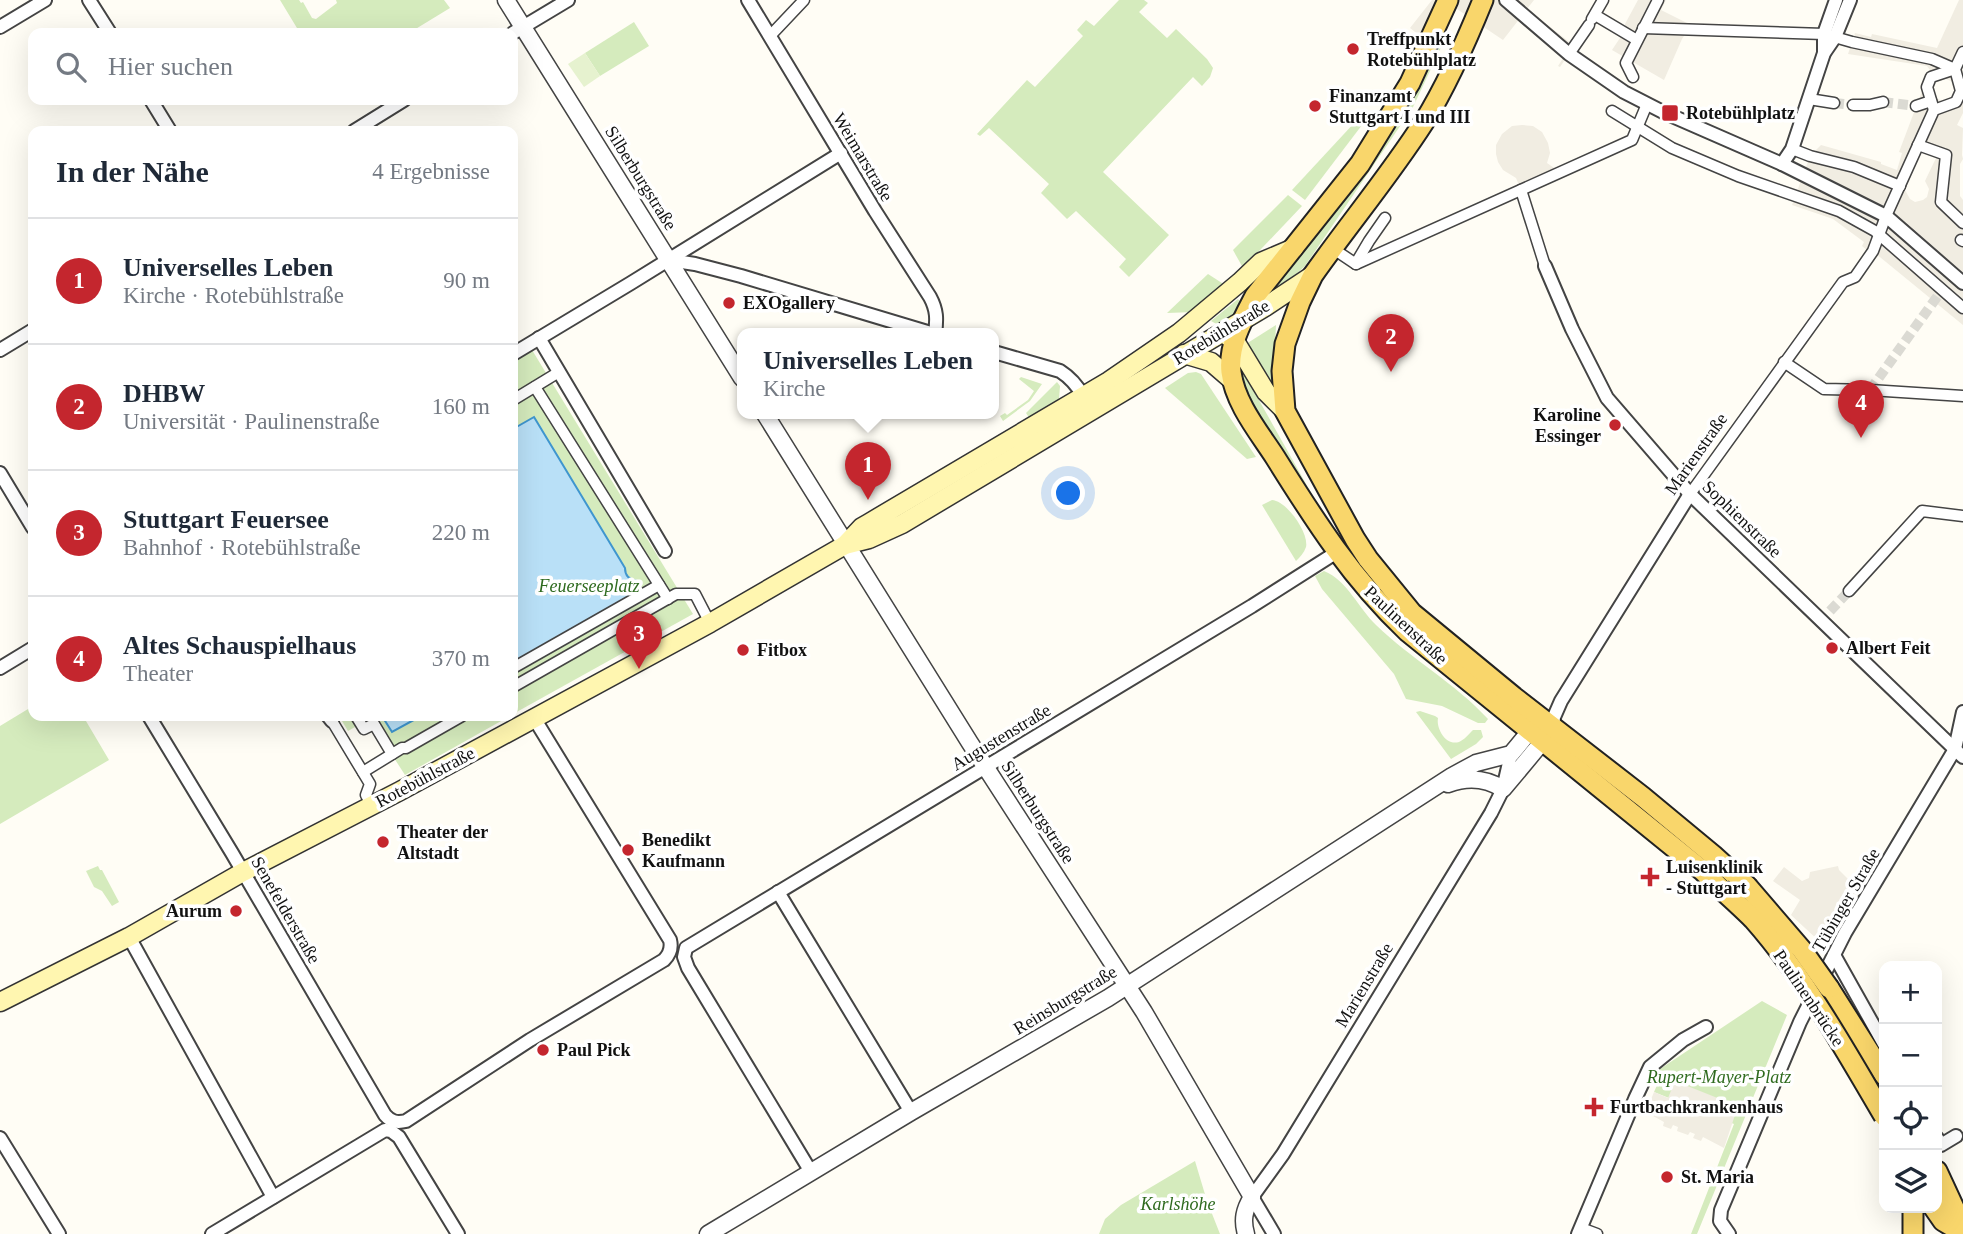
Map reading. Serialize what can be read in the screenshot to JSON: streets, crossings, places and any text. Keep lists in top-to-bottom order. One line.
{"streets":{"main road":["Rotebühlstraße","Paulinenstraße","Paulinenbrücke"],"street":["Weimarstraße","Silberburgstraße","Marienstraße","Sophienstraße","Augustenstraße","Tübinger Straße","Senefelderstraße","Reinsburgstraße"]},"crossings":[["Silberburgstraße","Rotebühlstraße"],["Silberburgstraße","Marienstraße"],["Silberburgstraße","Augustenstraße"],["Silberburgstraße","Reinsburgstraße"],["Rotebühlstraße","Paulinenstraße"],["Rotebühlstraße","Senefelderstraße"],["Marienstraße","Sophienstraße"],["Marienstraße","Paulinenstraße"],["Marienstraße","Reinsburgstraße"],["Sophienstraße","Tübinger Straße"],["Paulinenstraße","Augustenstraße"],["Paulinenstraße","Paulinenbrücke"],["Augustenstraße","Reinsburgstraße"]],"parks":["Feuerseeplatz","Rupert-Mayer-Platz","Karlshöhe"],"places":{"other":["Treffpunkt Rotebühlplatz","Finanzamt Stuttgart I und III","EXOgallery","Karoline Essinger","Albert Feit","Fitbox","Theater der Altstadt","Benedikt Kaufmann","Aurum","Paul Pick","St. Maria"],"transit":["Rotebühlplatz"],"health":["Luisenklinik - Stuttgart","Furtbachkrankenhaus"]},"page":{"search":"Hier suchen","heading":["In der Nähe","4 Ergebnisse"],"list":[{"mark":"1","name":"Universelles Leben","note":"Kirche · Rotebühlstraße","value":"90 m"},{"mark":"2","name":"DHBW","note":"Universität · Paulinenstraße","value":"160 m"},{"mark":"3","name":"Stuttgart Feuersee","note":"Bahnhof · Rotebühlstraße","value":"220 m"},{"mark":"4","name":"Altes Schauspielhaus","note":"Theater","value":"370 m"}],"pins":["2","4","1","3"],"popup":["Universelles Leben","Kirche"],"map_buttons":["+","−"]}}
